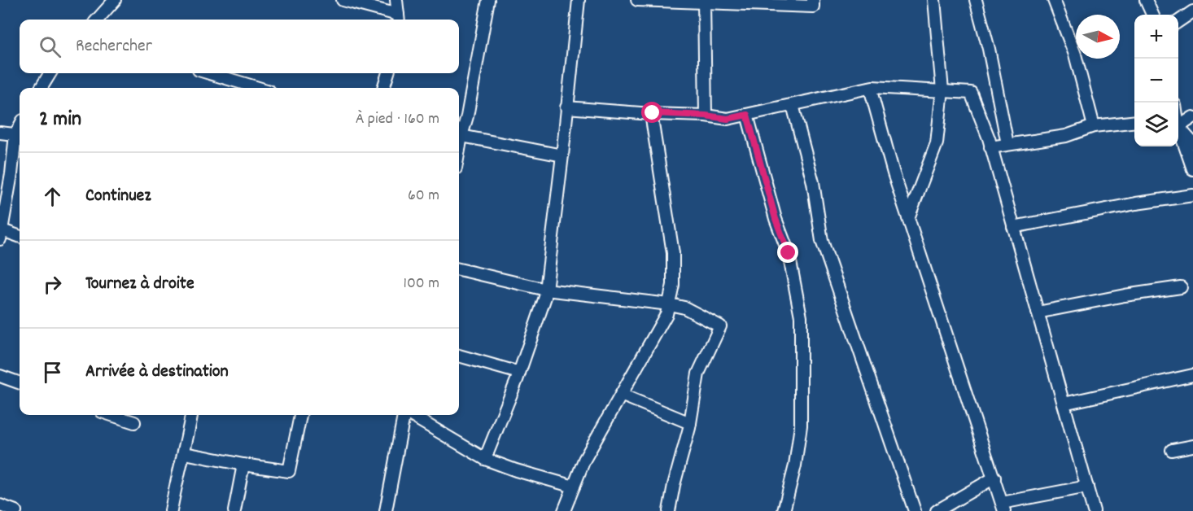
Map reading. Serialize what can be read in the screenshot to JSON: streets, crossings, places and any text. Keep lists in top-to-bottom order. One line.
{"north":"right","page":{"map_buttons":["+","−"],"search":"Rechercher","heading":["2 min","À pied · 160 m"],"list":[["Continuez","60 m"],["Tournez à droite","100 m"],"Arrivée à destination"]}}
